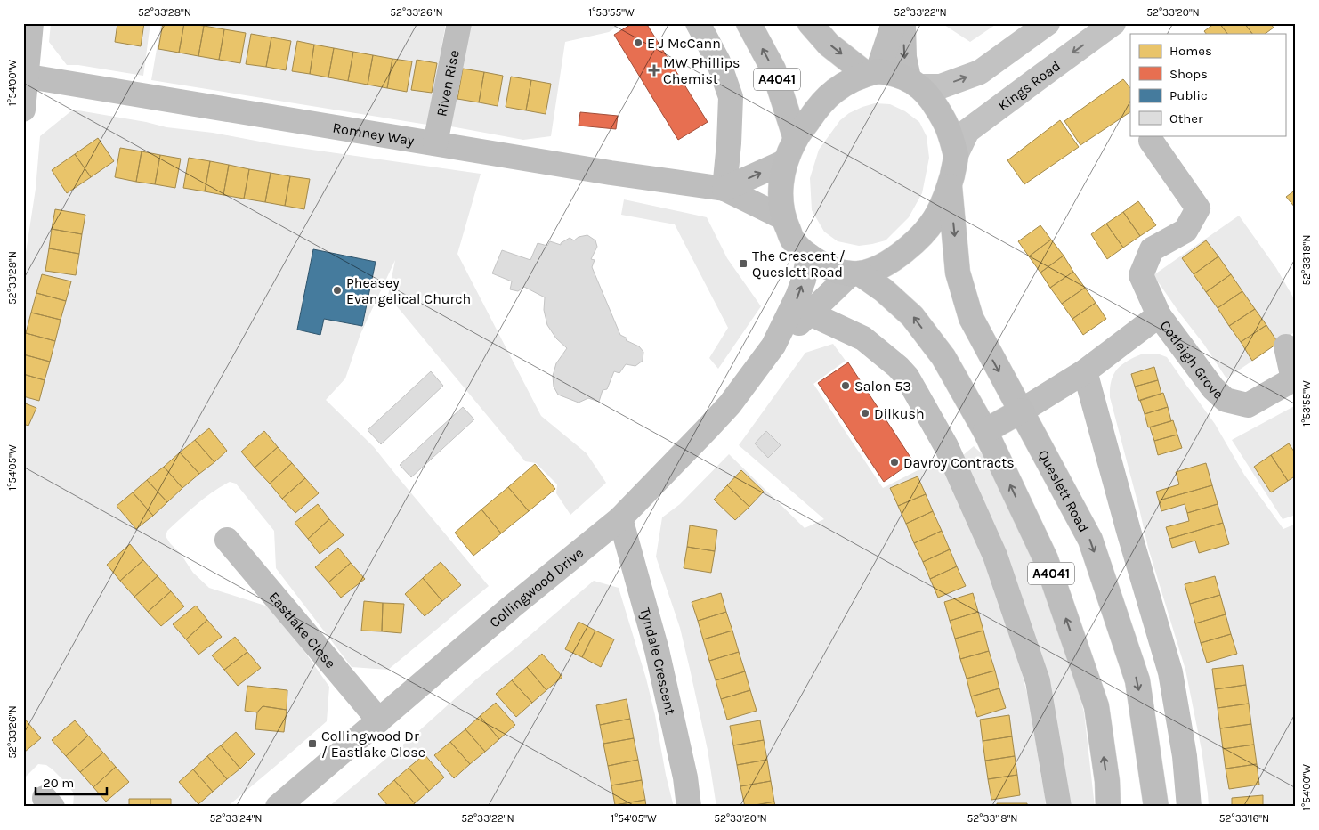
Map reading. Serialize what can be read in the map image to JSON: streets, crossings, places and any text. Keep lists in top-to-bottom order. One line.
{"streets":{"highway":["A4041","Queslett Road"],"main road":["Kings Road"],"street":["Riven Rise","Romney Way","Cotleigh Grove","Collingwood Drive","Eastlake Close","Tyndale Crescent"]},"crossings":[["A4041","Collingwood Drive"],["Riven Rise","Romney Way"],["Cotleigh Grove","Queslett Road"],["Collingwood Drive","Eastlake Close"],["Collingwood Drive","Tyndale Crescent"]],"places":{"other":["E J McCann","Pheasey Evangelical Church","Salon 53","Dilkush","Davroy Contracts"],"health":["MW Phillips Chemist"],"transit":["The Crescent / Queslett Road","Collingwood Dr / Eastlake Close"]},"legend":["Homes","Shops","Public","Other"],"scale_bar":"20 m","coordinates":["52°33'28\"N","52°33'26\"N","1°53'55\"W","52°33'22\"N","52°33'20\"N","1°54'00\"W","52°33'18\"N","1°54'05\"W","52°33'24\"N","52°33'16\"N"]}
